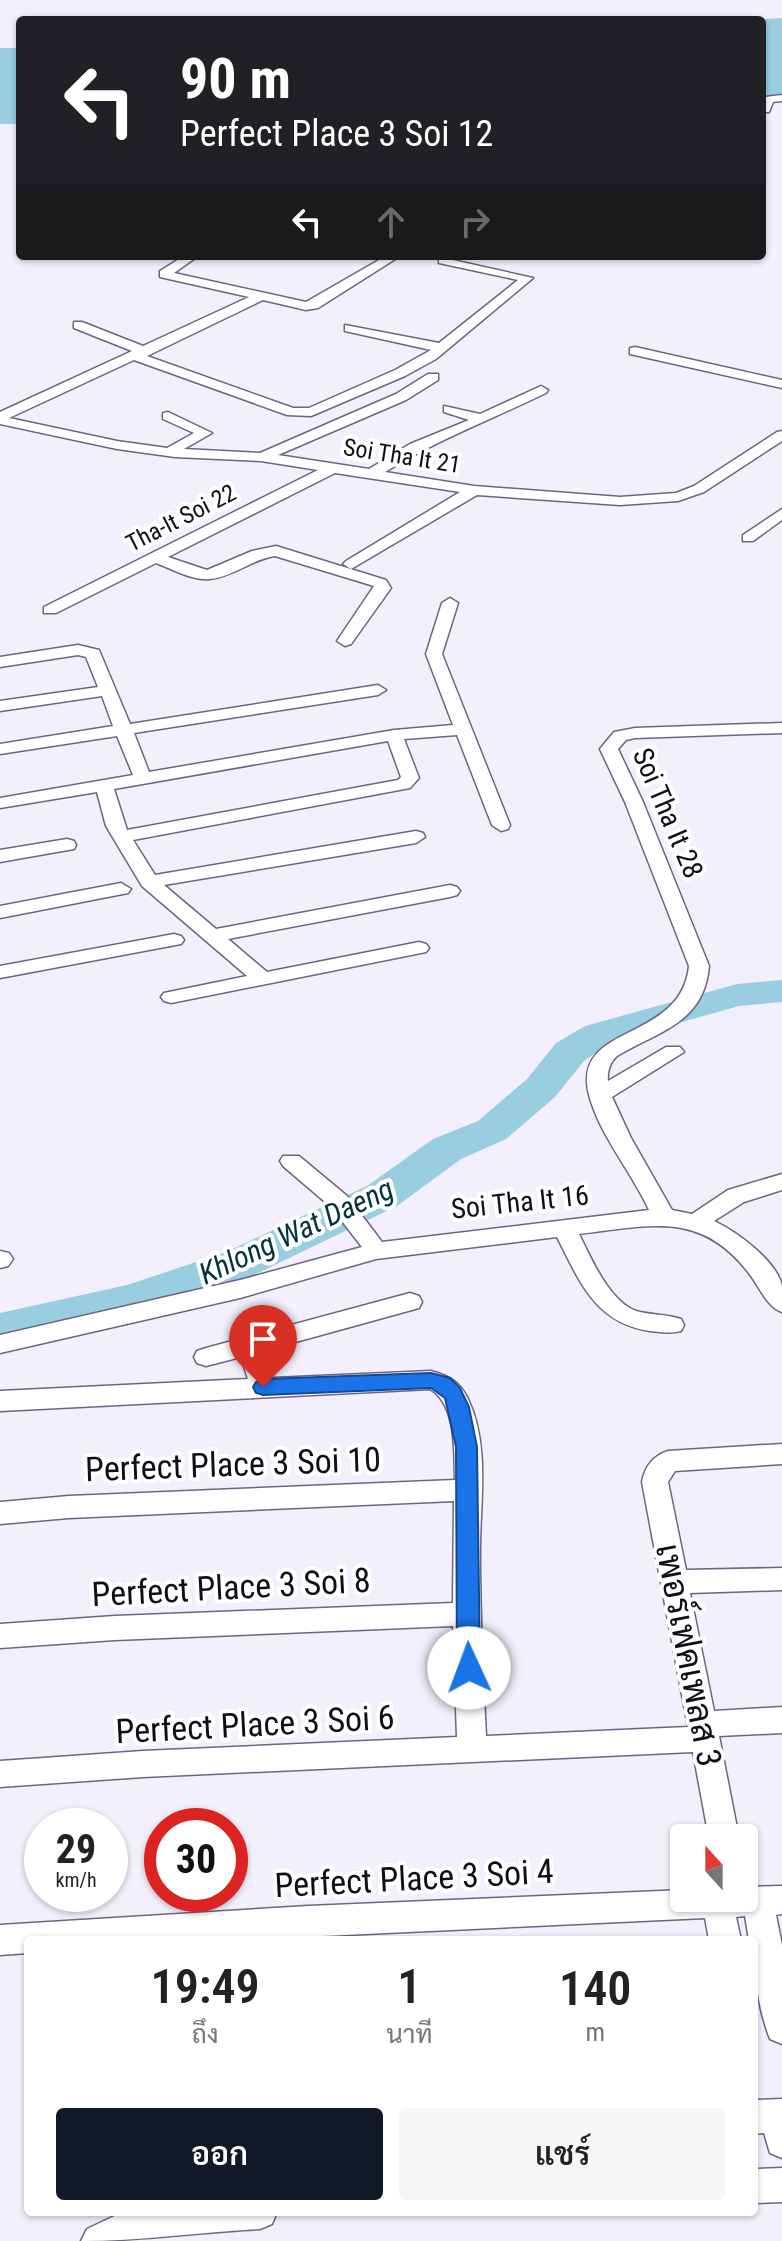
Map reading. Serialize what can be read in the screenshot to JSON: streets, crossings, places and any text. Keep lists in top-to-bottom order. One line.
{"streets":{"street":["Soi Tha It 21","Tha-It Soi 22","Soi Tha It 28","Soi Tha It 16","Perfect Place 3 Soi 10","Perfect Place 3 Soi 8","เพอร์เฟคเพลส 3","Perfect Place 3 Soi 6","Perfect Place 3 Soi 4"]},"crossings":[["Soi Tha It 21","Tha-It Soi 22"],["เพอร์เฟคเพลส 3","Perfect Place 3 Soi 6"]],"water":["Khlong Wat Daeng"],"north":"top","page":{"turn":["90 m","Perfect Place 3 Soi 12"],"speed":"29 km/h","limit":"30","eta":["19:49","ถึง","1","นาที","140","m"],"buttons":["ออก","แชร์"]}}
